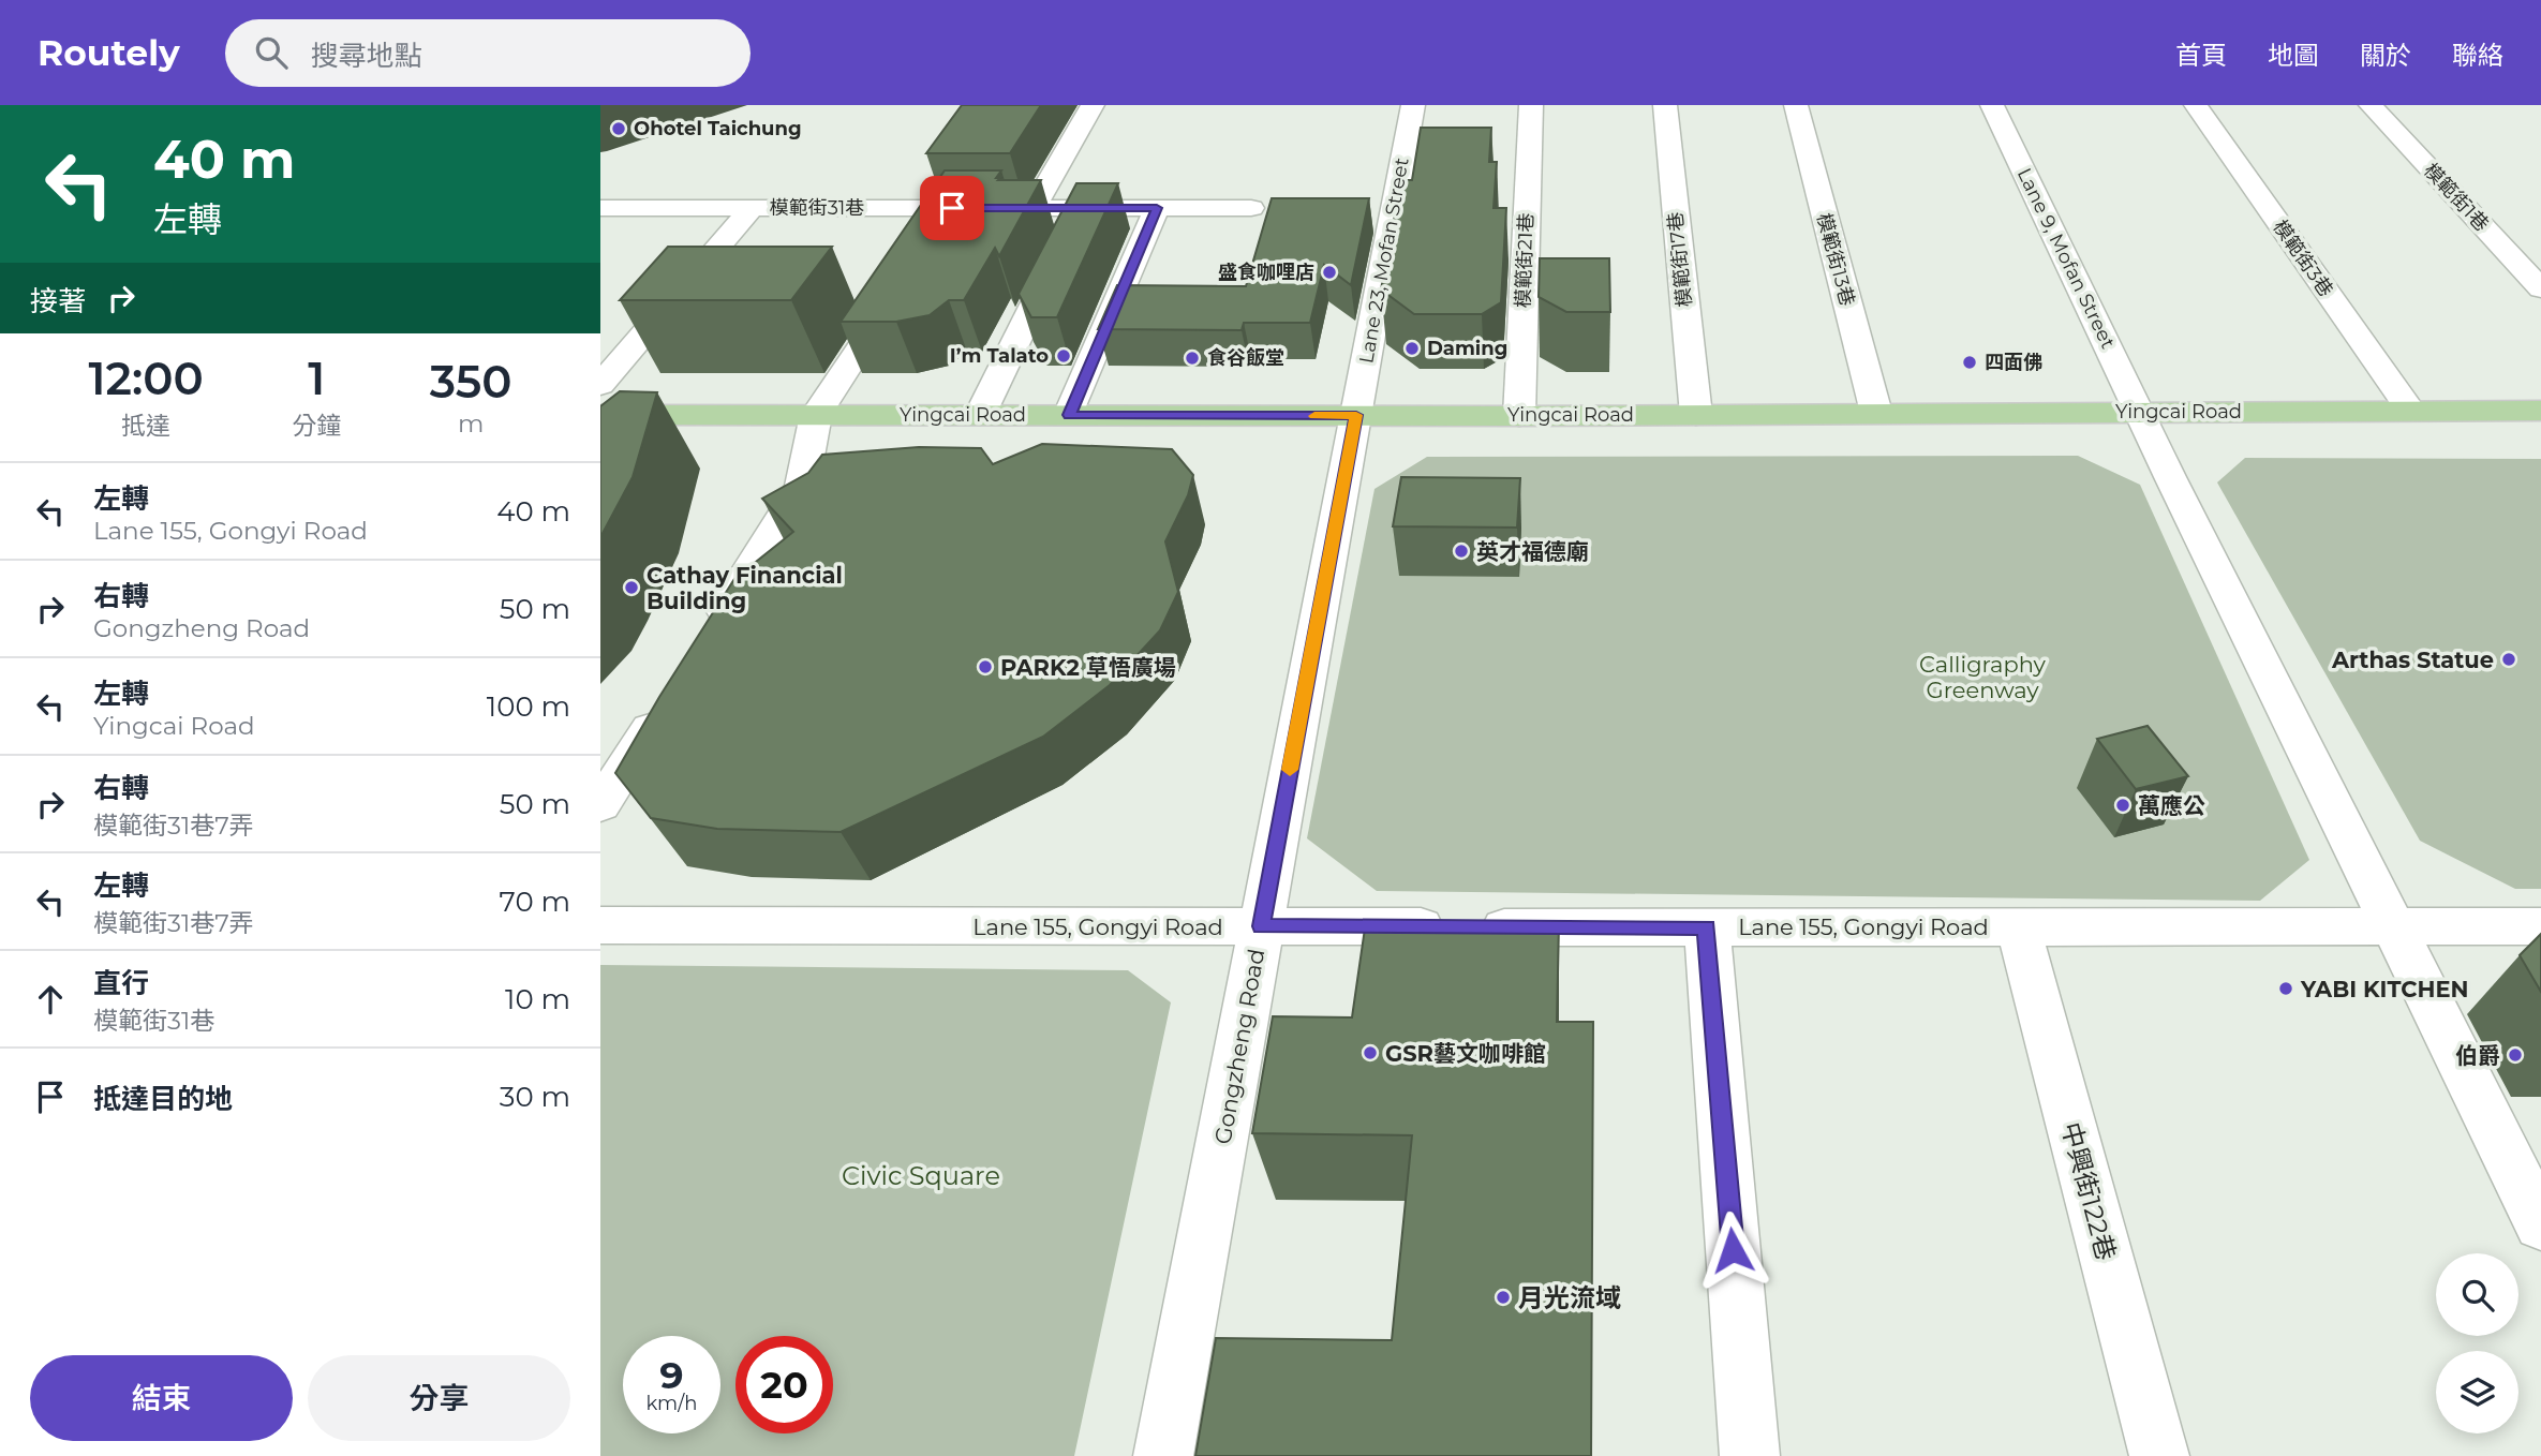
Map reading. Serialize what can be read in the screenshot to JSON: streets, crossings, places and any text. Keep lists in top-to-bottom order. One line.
{"streets":{"main road":["Yingcai Road"],"street":["模範街1巷","模範街31巷","Lane 9, Mofan Street","模範街3巷","模範街17巷","模範街13巷","Lane 23, Mofan Street","模範街21巷","Lane 155, Gongyi Road","Gongzheng Road","中興街122巷"]},"crossings":[["Lane 9, Mofan Street","Yingcai Road"],["Lane 9, Mofan Street","Lane 155, Gongyi Road"],["模範街3巷","Yingcai Road"],["模範街17巷","Yingcai Road"],["模範街13巷","Yingcai Road"],["Lane 23, Mofan Street","Yingcai Road"],["Lane 23, Mofan Street","Gongzheng Road"],["模範街21巷","Yingcai Road"],["Yingcai Road","Gongzheng Road"],["Lane 155, Gongyi Road","Gongzheng Road"],["Lane 155, Gongyi Road","中興街122巷"]],"parks":["Calligraphy Greenway","Civic Square"],"places":["Ohotel Taichung","盛食咖哩店","Daming","I’m Talato","食谷飯堂","四面佛","英才福德廟","Cathay Financial Building","Arthas Statue","PARK2 草悟廣場","萬應公","YABI KITCHEN","GSR藝文咖啡館","伯爵","月光流域"],"page":{"header":"Routely","search":"搜尋地點","nav":["首頁","地圖","關於","聯絡"],"turn":["40 m","左轉"],"then":"接著","eta":["12:00","抵達","1","分鐘","350","m"],"list":[{"name":"左轉","note":"Lane 155, Gongyi Road","value":"40 m"},{"name":"右轉","note":"Gongzheng Road","value":"50 m"},{"name":"左轉","note":"Yingcai Road","value":"100 m"},{"name":"右轉","note":"模範街31巷7弄","value":"50 m"},{"name":"左轉","note":"模範街31巷7弄","value":"70 m"},{"name":"直行","note":"模範街31巷","value":"10 m"},{"name":"抵達目的地","value":"30 m"}],"speed":"9 km/h","limit":"20","buttons":["結束","分享"]}}
